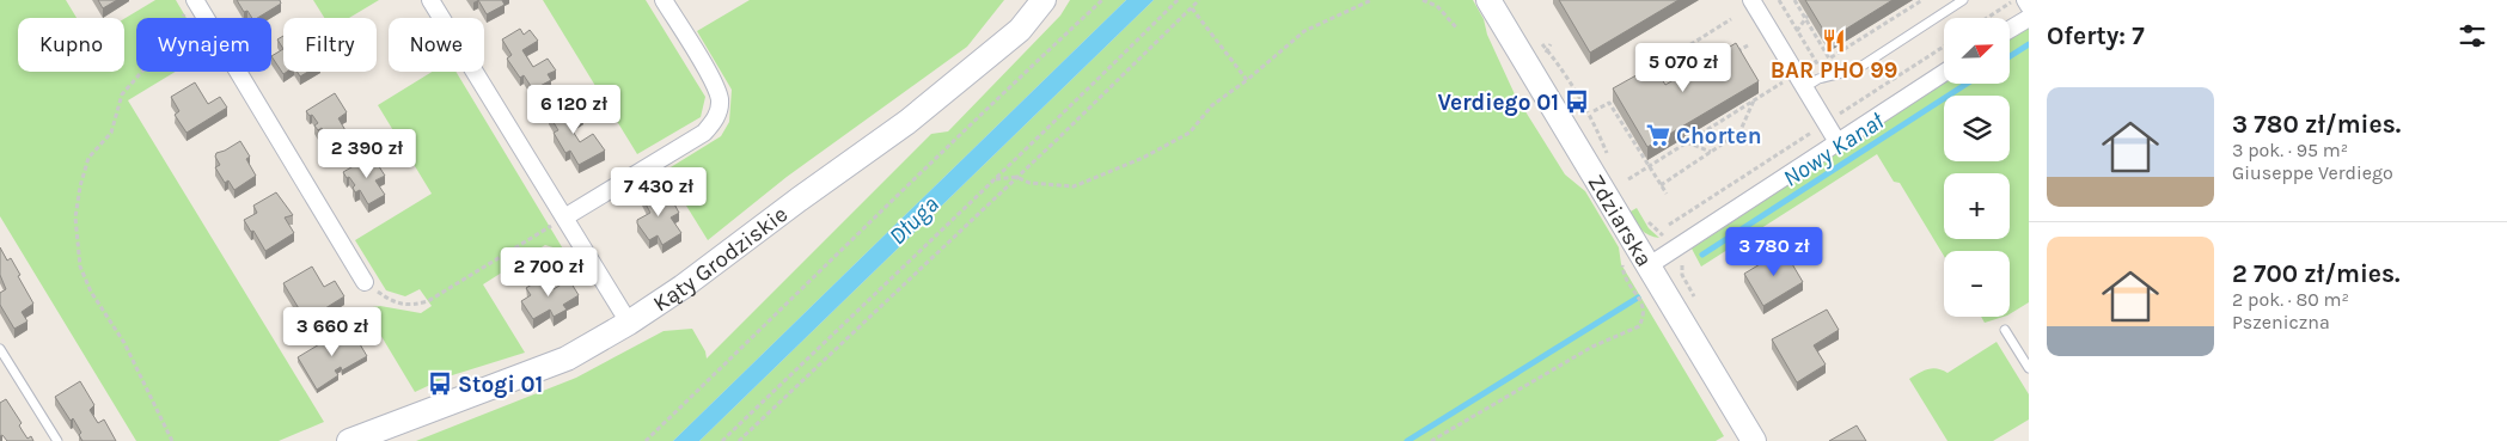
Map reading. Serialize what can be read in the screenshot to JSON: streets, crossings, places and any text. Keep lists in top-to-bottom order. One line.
{"streets":{"street":["Zdziarska","Kąty Grodziskie"]},"water":["Nowy Kanał","Długa"],"places":{"restaurant":["BAR PHO 99"],"bus stop":["Verdiego 01","Stogi 01"],"supermarket":["Chorten"]},"north":"top right","page":{"heading":"Oferty: 7","map_buttons":["+","−"],"chip":["Kupno","Wynajem","Filtry","Nowe"],"price":["5 070 zł","6 120 zł","2 390 zł","7 430 zł","3 780 zł","2 700 zł","3 660 zł"],"list":[{"name":"3 780 zł/mies.","note":"3 pok. · 95 m² · Giuseppe Verdiego"},{"name":"2 700 zł/mies.","note":"2 pok. · 80 m² · Pszeniczna"}]}}
